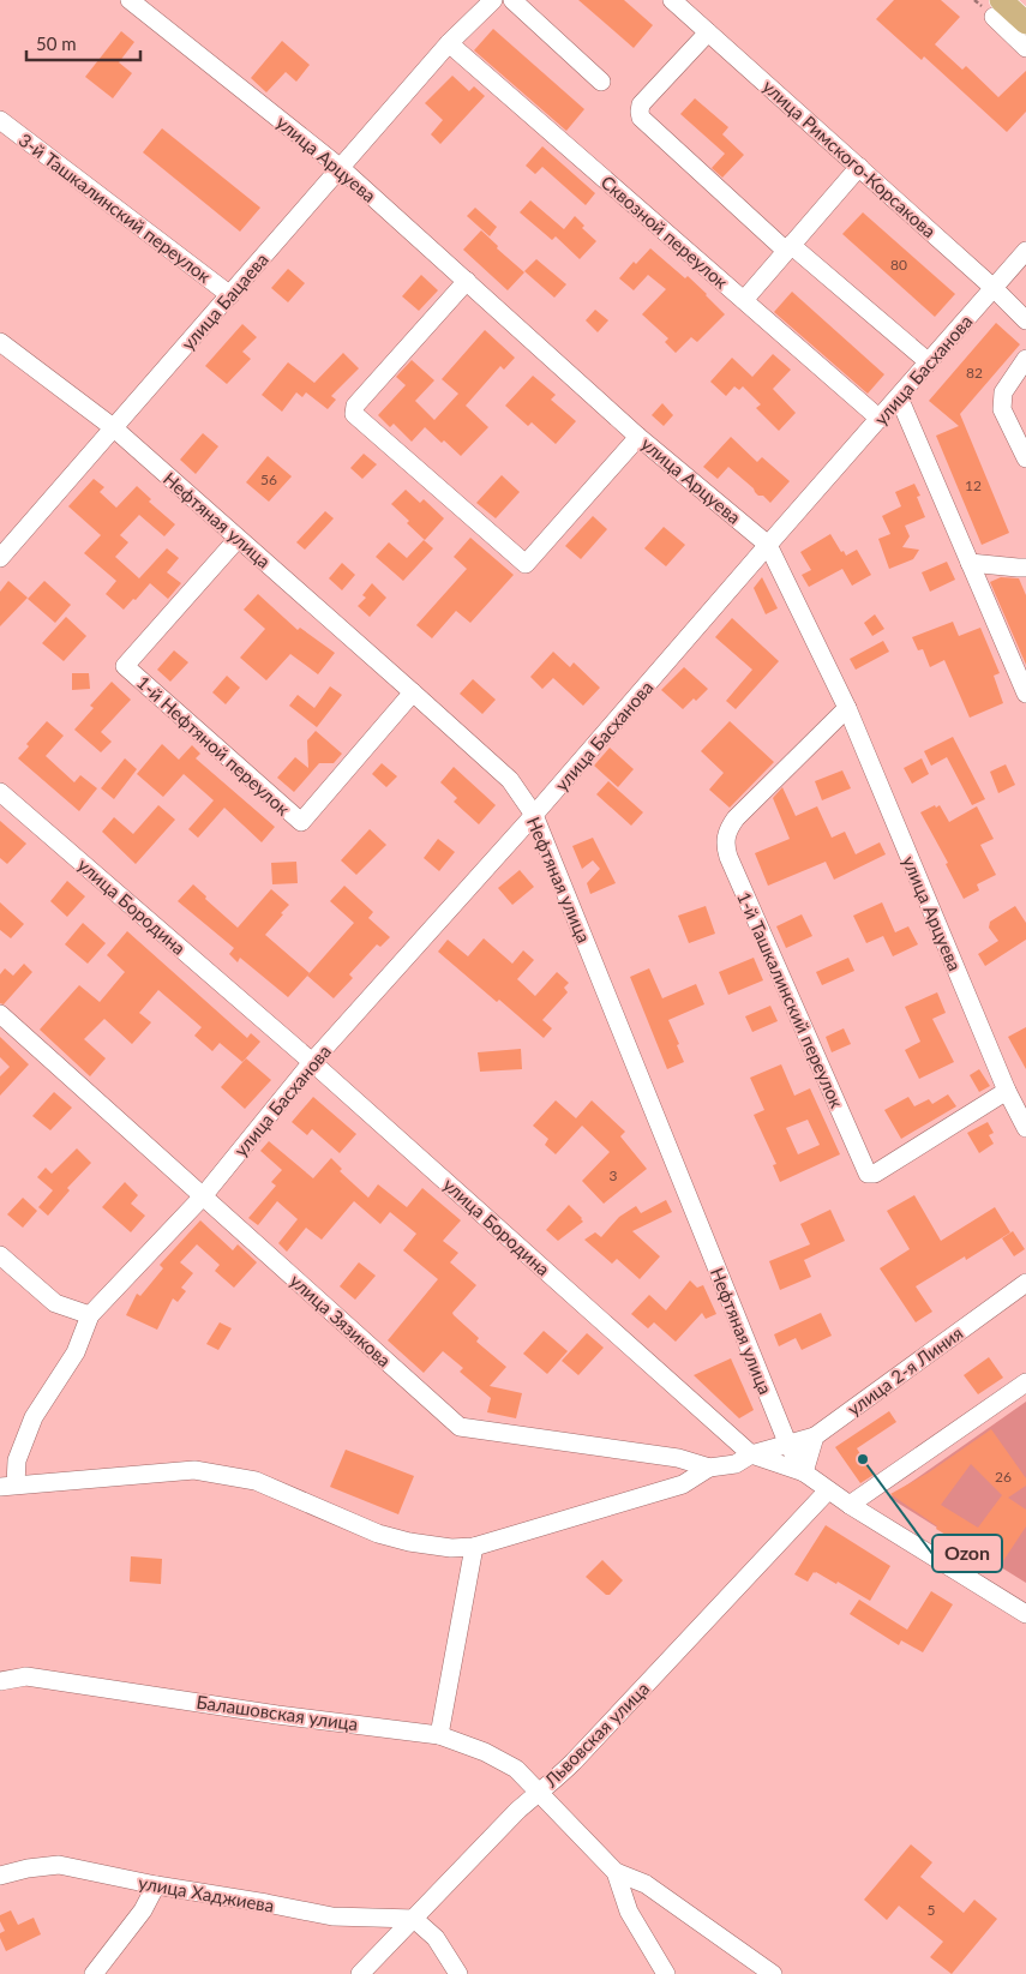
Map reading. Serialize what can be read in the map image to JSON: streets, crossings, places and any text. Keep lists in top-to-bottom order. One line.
{"streets":{"street":["улица Арцуева","улица Римского-Корсакова","3-й Ташкалинский переулок","Сквозной переулок","улица Бацаева","улица Басханова","Нефтяная улица","1-й Нефтяной переулок","улица Бородина","1-й Ташкалинский переулок","улица Зязикова","улица 2-я Линия","Балашовская улица","Львовская улица","улица Хаджиева"]},"crossings":[["улица Арцуева","улица Бацаева"],["улица Арцуева","улица Басханова"],["улица Арцуева","1-й Ташкалинский переулок"],["улица Римского-Корсакова","улица Басханова"],["3-й Ташкалинский переулок","улица Бацаева"],["Сквозной переулок","улица Бацаева"],["Сквозной переулок","улица Басханова"],["улица Бацаева","Нефтяная улица"],["улица Басханова","Нефтяная улица"],["улица Басханова","улица Бородина"],["улица Басханова","улица Зязикова"],["Нефтяная улица","1-й Нефтяной переулок"],["Нефтяная улица","улица Бородина"],["Нефтяная улица","улица Зязикова"],["улица Бородина","улица Зязикова"],["улица Бородина","Львовская улица"],["улица Зязикова","улица 2-я Линия"],["Балашовская улица","Львовская улица"],["Львовская улица","улица Хаджиева"]],"places":["Ozon"],"house_numbers":["80","82","56","12","3","26","5"],"scale_bar":"50 m"}
